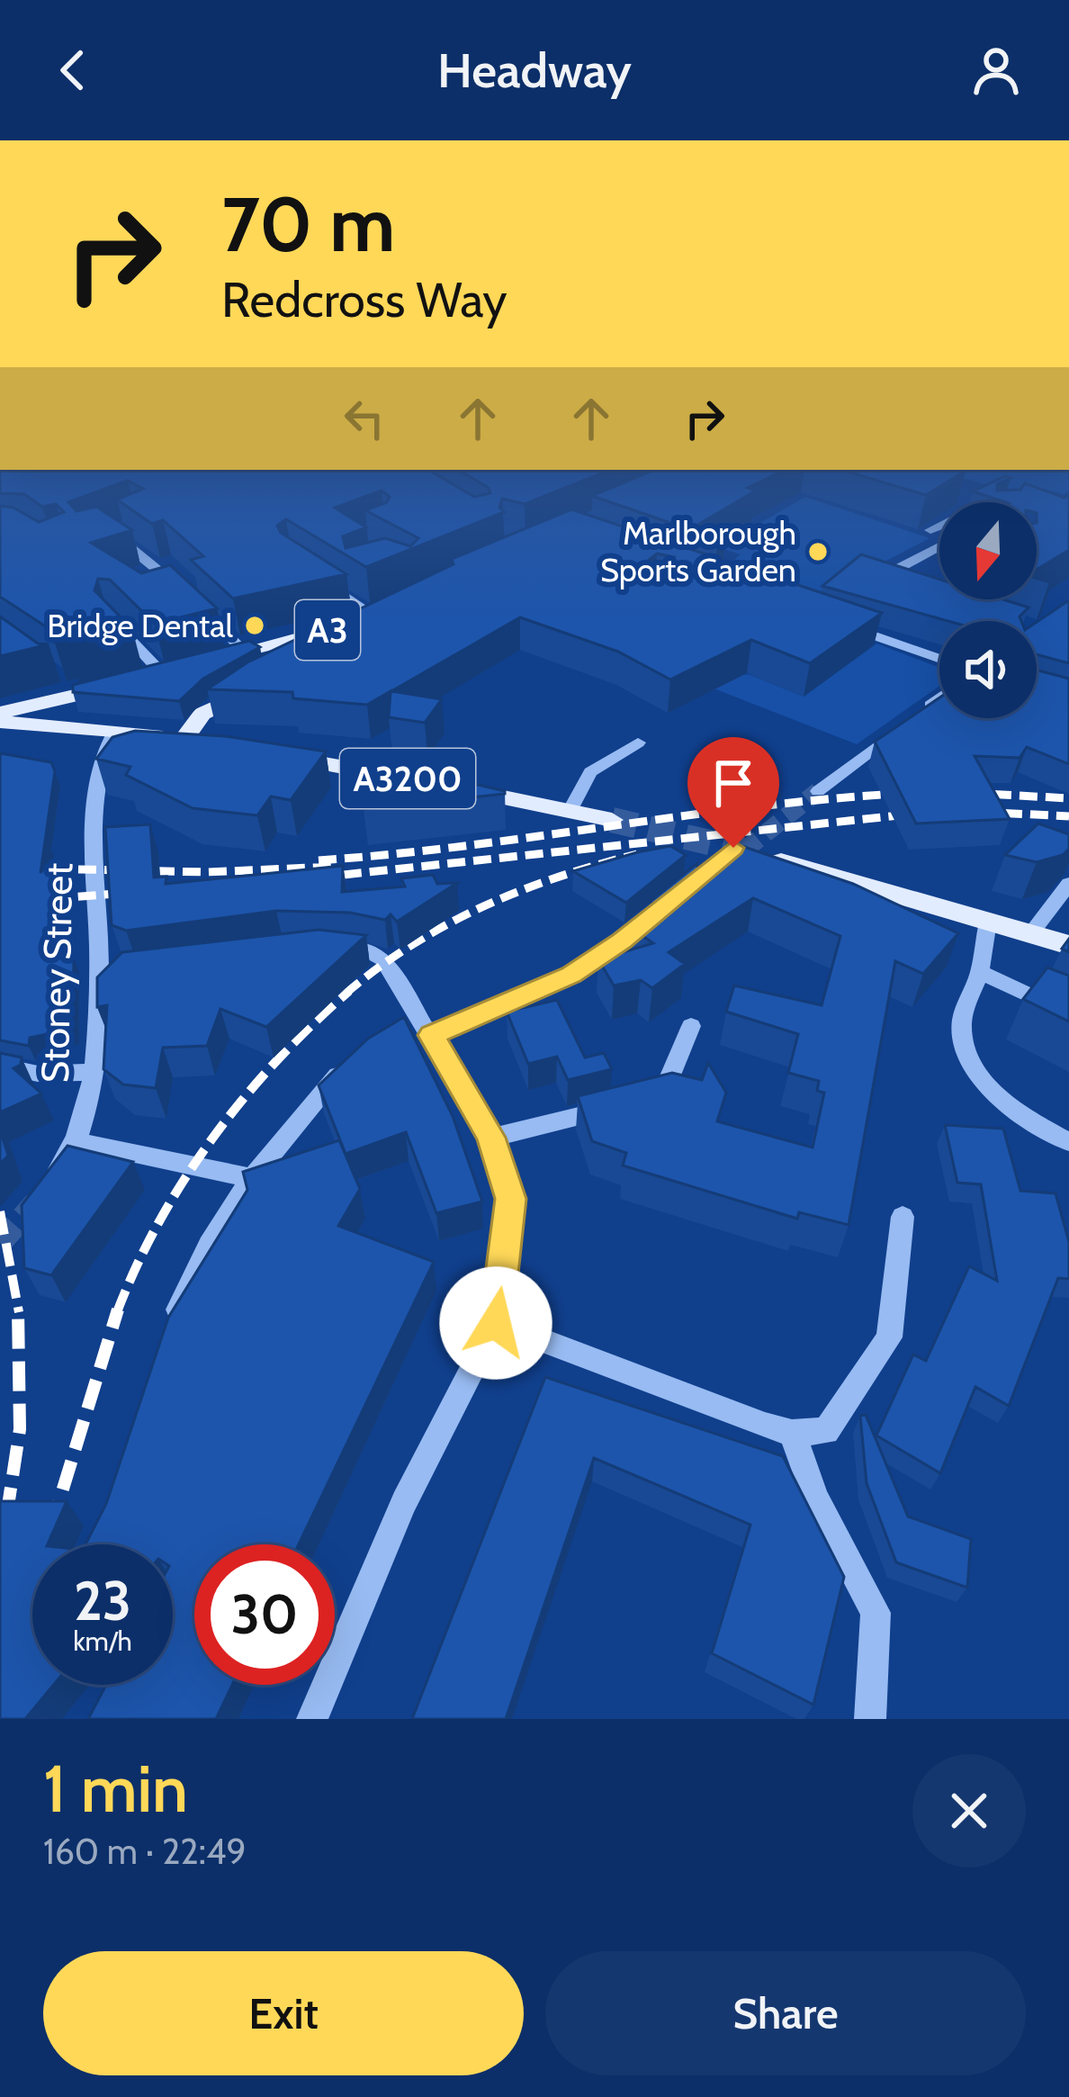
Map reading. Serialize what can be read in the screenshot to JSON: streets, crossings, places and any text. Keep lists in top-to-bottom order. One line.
{"streets":{"main road":["A3","A3200"],"street":["Stoney Street"]},"places":["Marlborough Sports Garden","Bridge Dental"],"north":"bottom","page":{"header":"Headway","turn":["70 m","Redcross Way"],"speed":"23 km/h","limit":"30","heading":["1 min","160 m · 22:49"],"buttons":["Exit","Share"]}}
